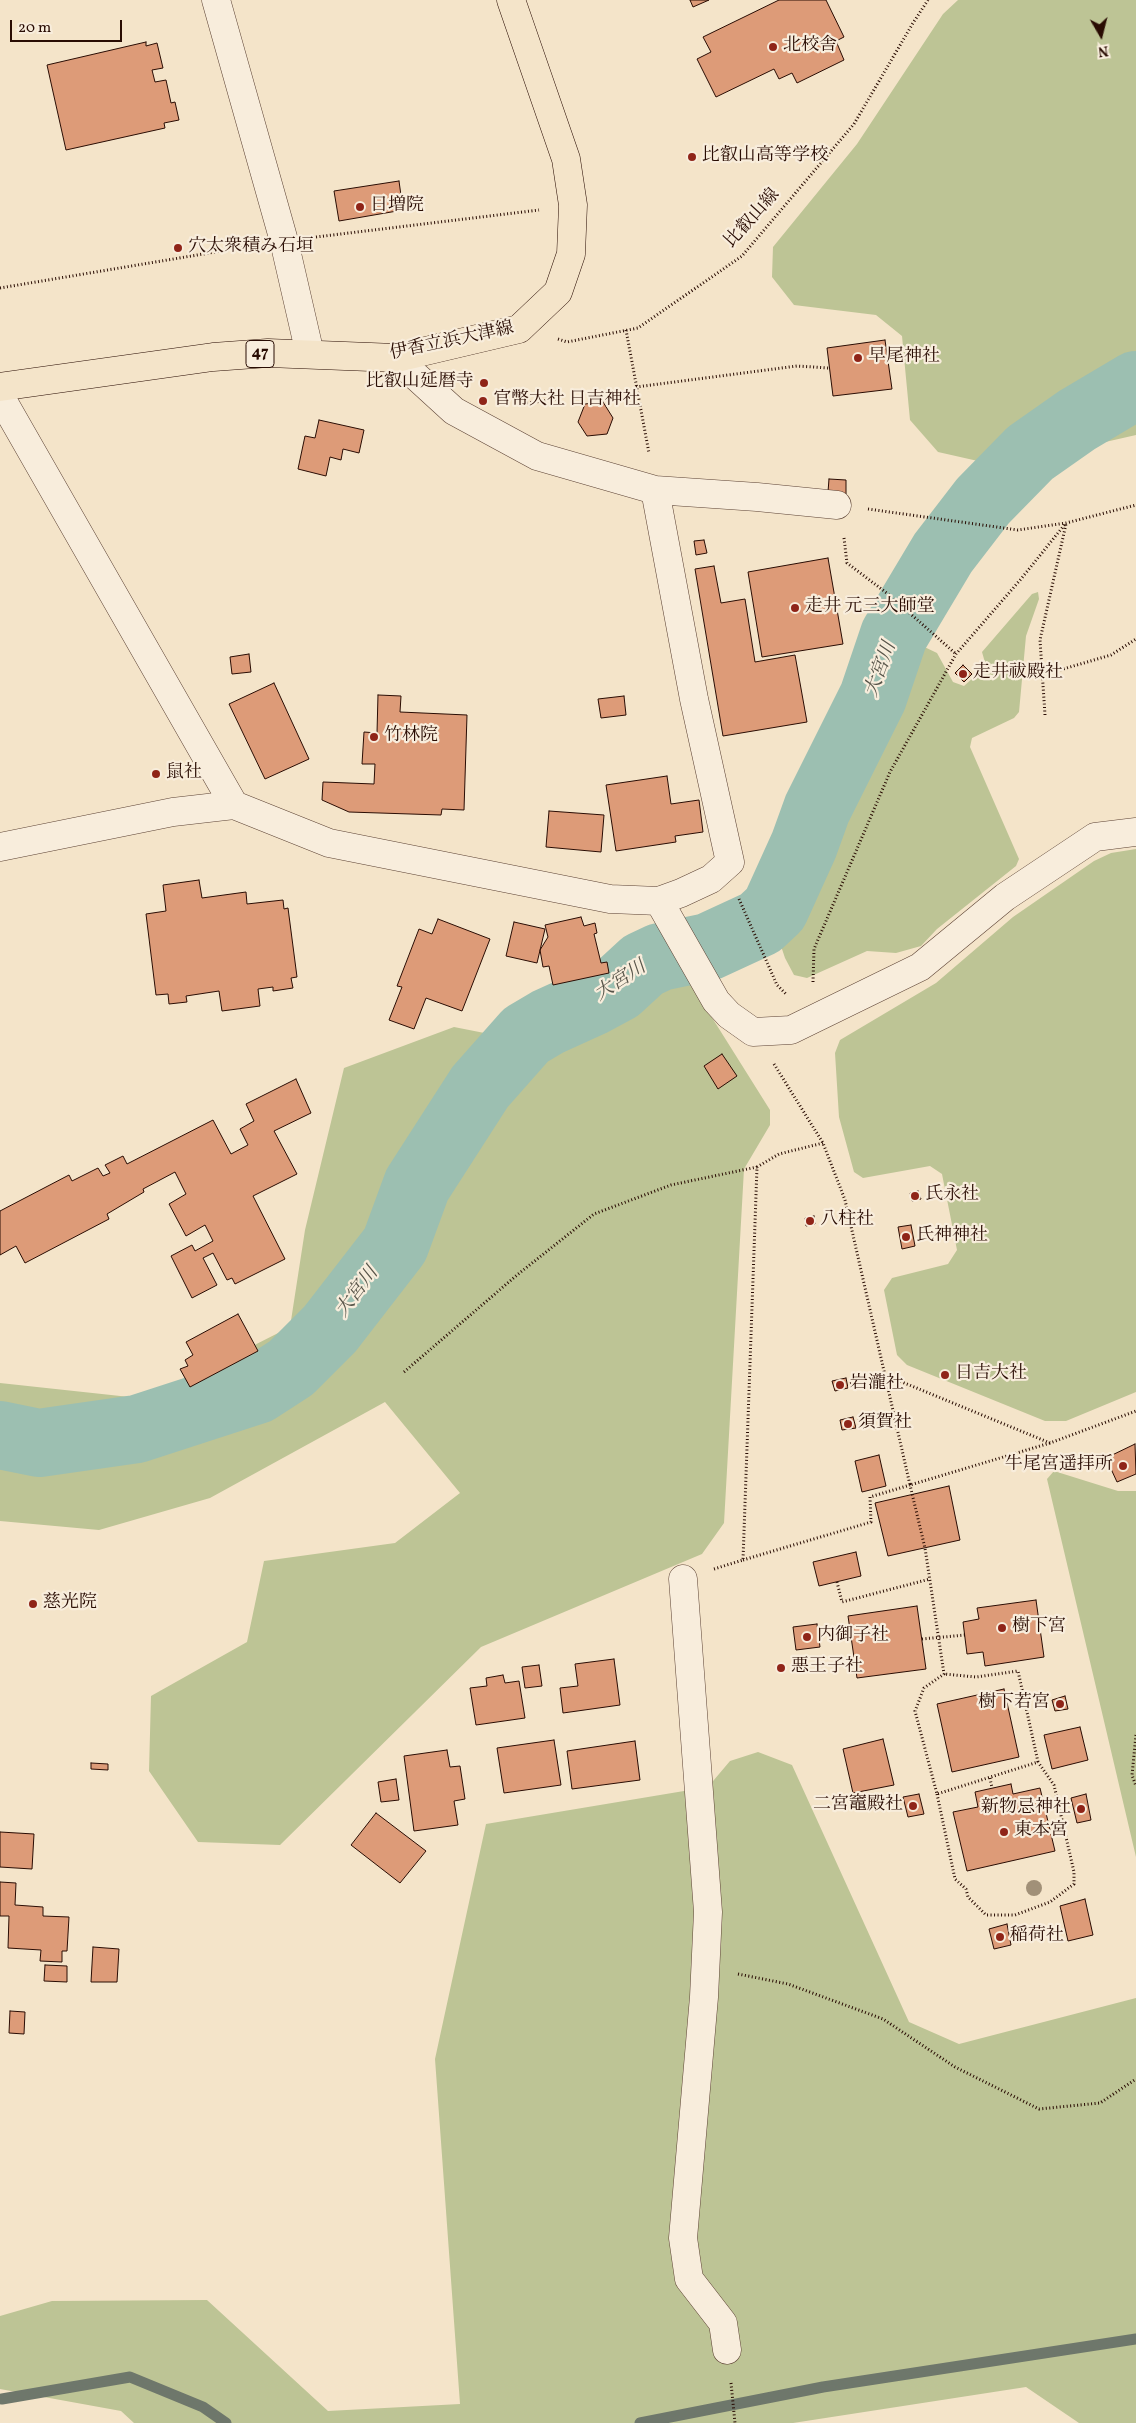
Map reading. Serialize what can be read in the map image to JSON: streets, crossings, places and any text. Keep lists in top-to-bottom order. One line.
{"streets":{"main road":["伊香立浜大津線","47"],"path":["比叡山線"]},"crossings":[["比叡山線","伊香立浜大津線"]],"water":["大宮川"],"places":["北校舎","比叡山高等学校","日増院","穴太衆積み石垣","早尾神社","比叡山延暦寺","官幣大社 日吉神社","走井 元三大師堂","走井祓殿社","竹林院","鼠社","氏永社","八柱社","氏神神社","日吉大社","岩瀧社","須賀社","牛尾宮遥拝所","慈光院","樹下宮","内御子社","悪王子社","樹下若宮","二宮竈殿社","新物忌神社","東本宮","稲荷社"],"scale_bar":"20 m","north":"bottom"}
